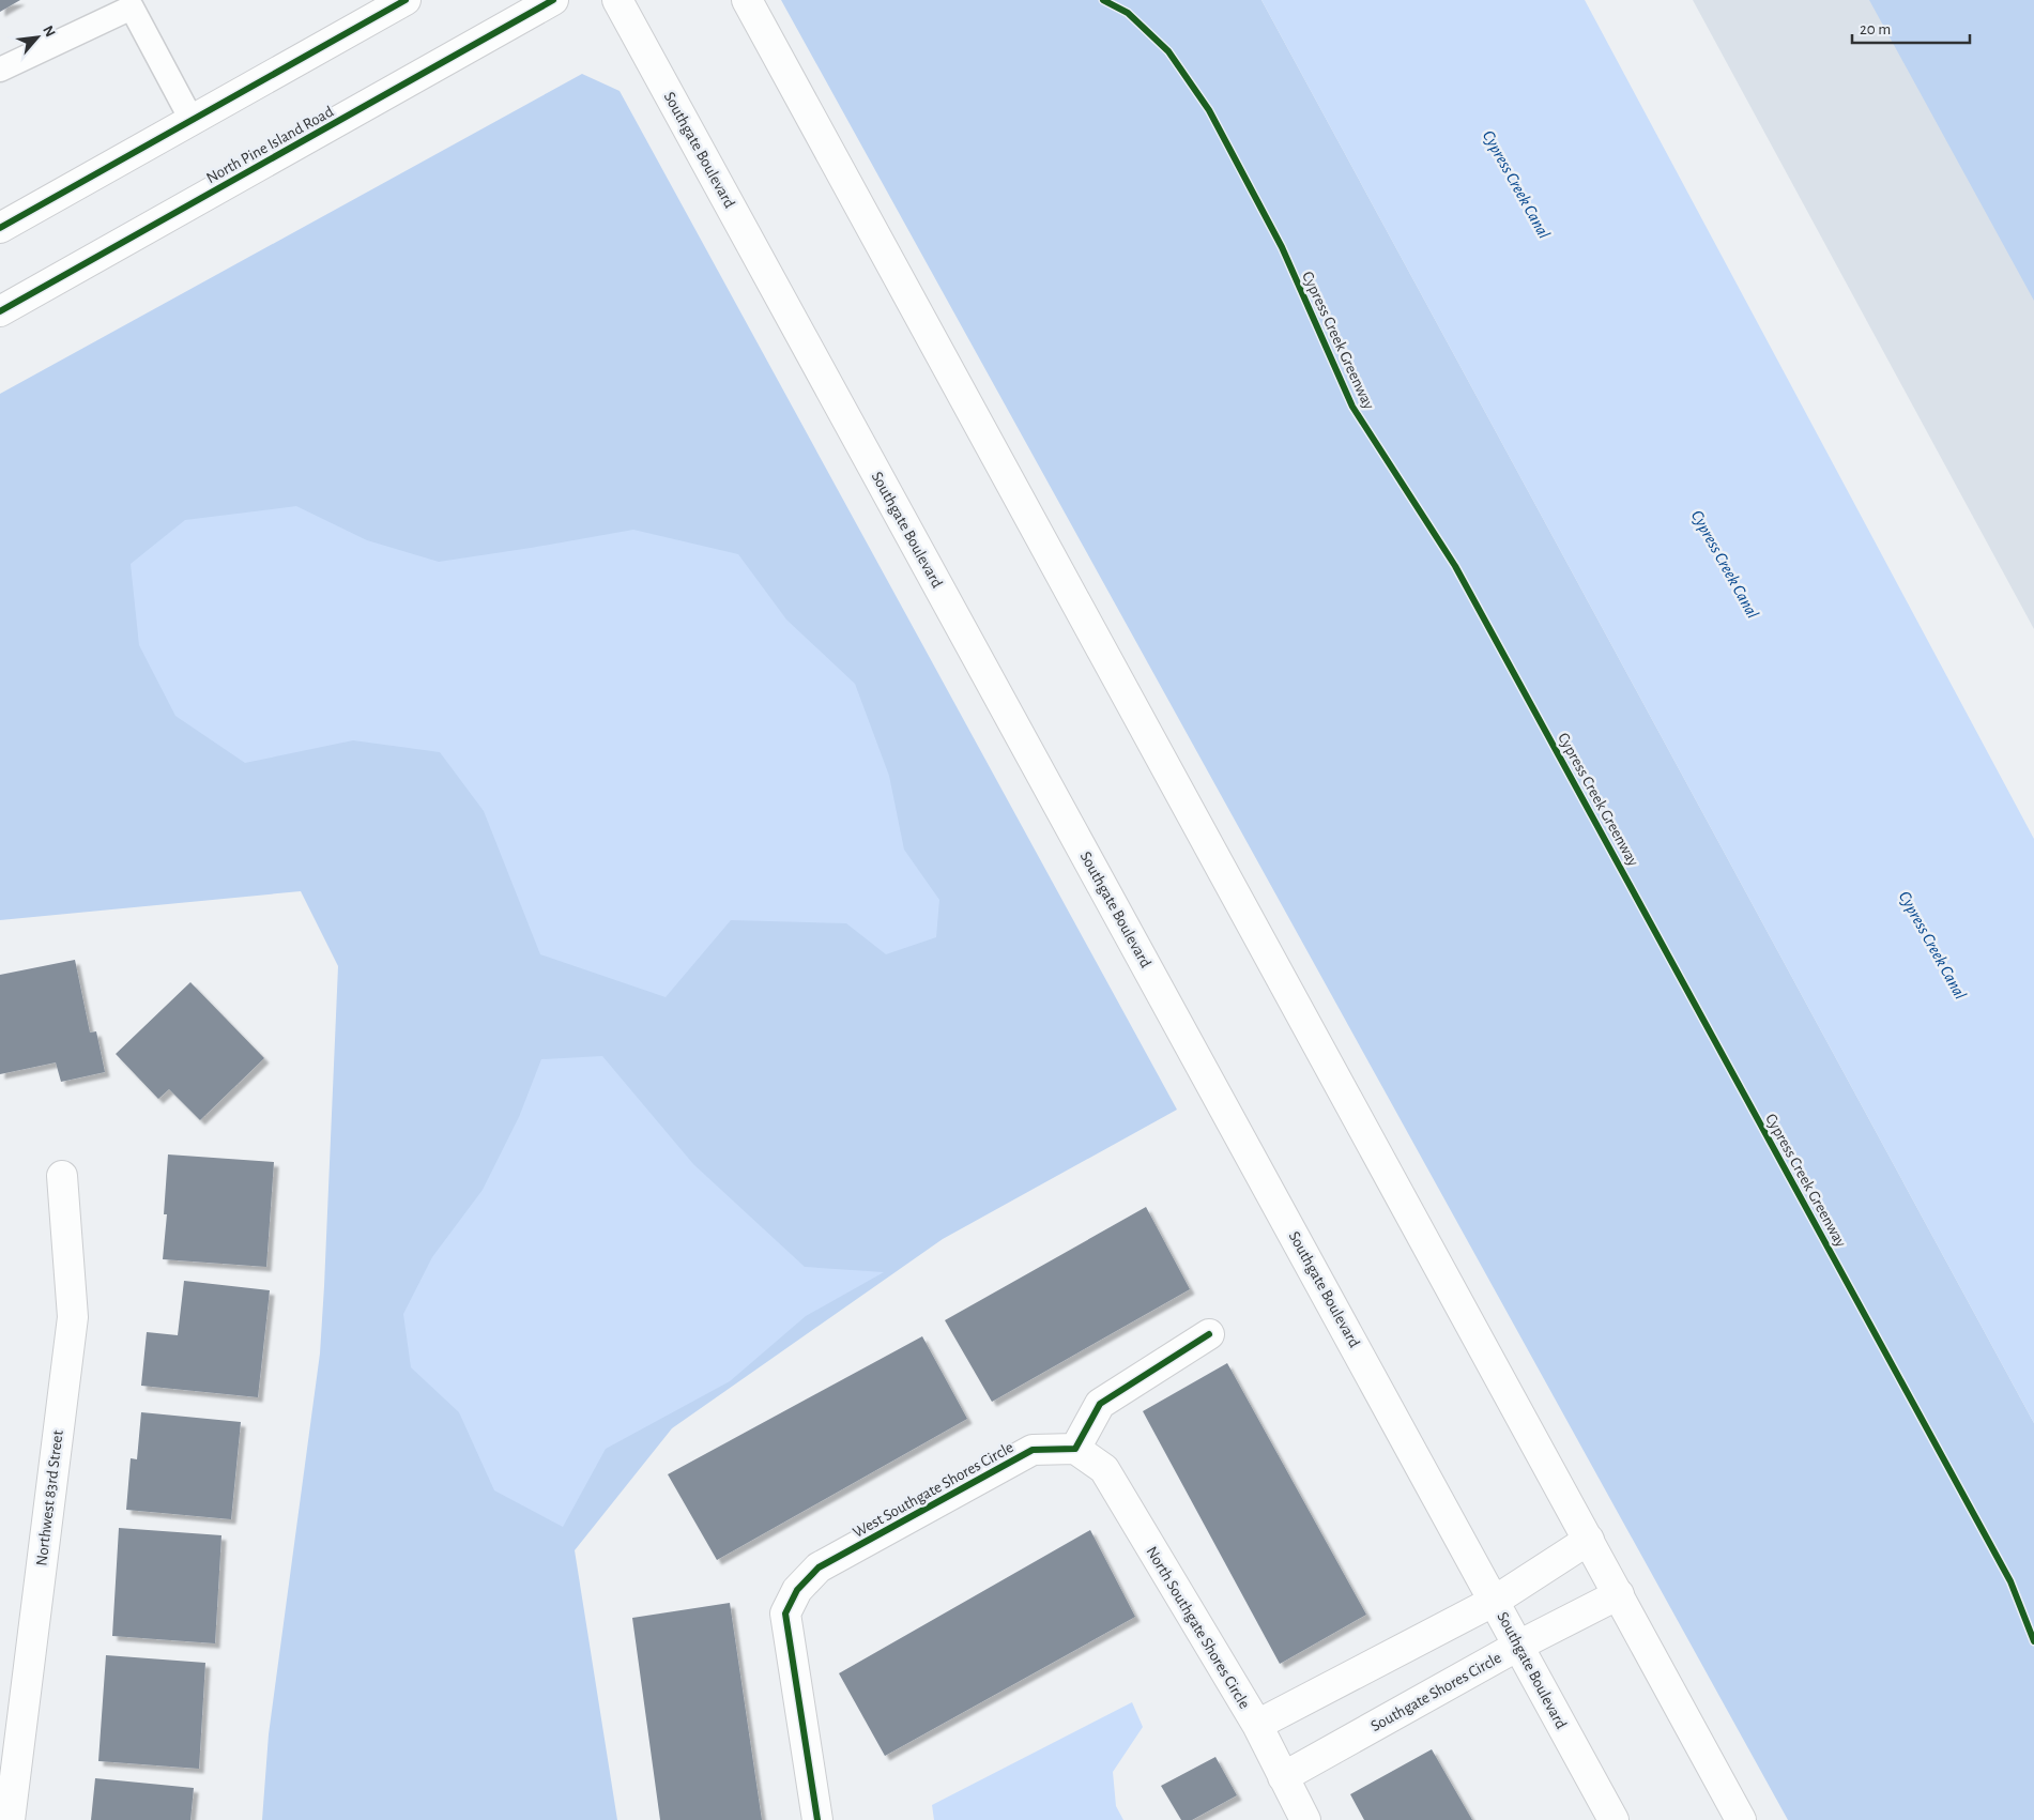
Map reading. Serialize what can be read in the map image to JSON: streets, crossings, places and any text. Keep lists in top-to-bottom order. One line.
{"streets":{"main road":["North Pine Island Road","Southgate Boulevard","West Southgate Shores Circle","Northwest 83rd Street","North Southgate Shores Circle","Southgate Shores Circle"],"cycle path":["Cypress Creek Greenway"]},"crossings":[["Southgate Boulevard","Southgate Shores Circle"],["West Southgate Shores Circle","North Southgate Shores Circle"],["North Southgate Shores Circle","Southgate Shores Circle"]],"water":["Cypress Creek Canal"],"scale_bar":"20 m","north":"top right"}
